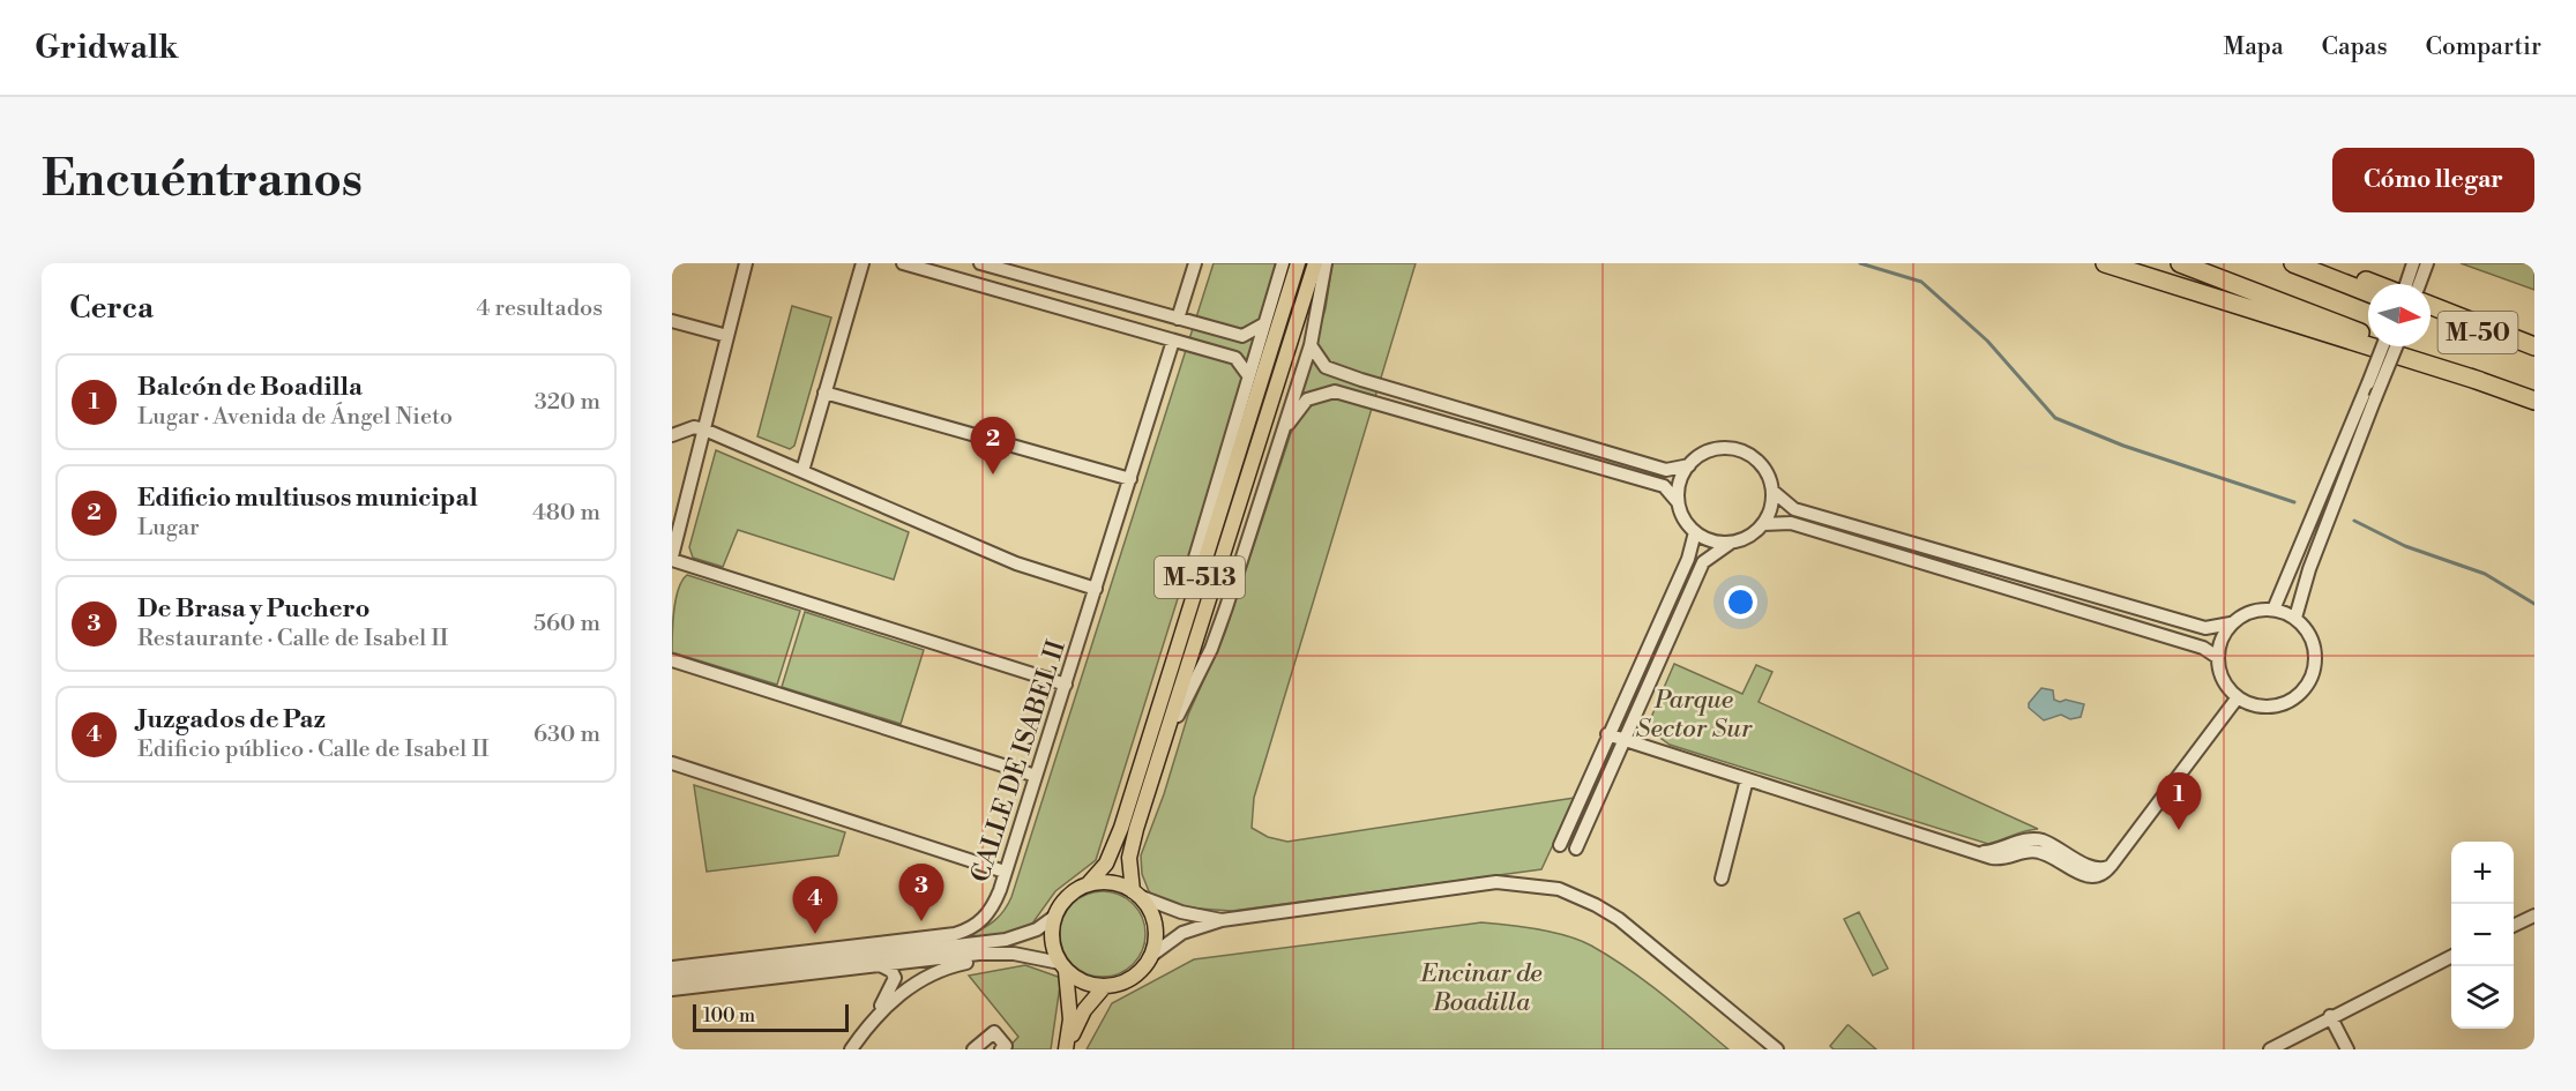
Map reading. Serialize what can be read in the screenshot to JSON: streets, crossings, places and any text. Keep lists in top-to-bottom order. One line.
{"streets":{"highway":["M-50"],"main road":["M-513"],"street":["CALLE DE ISABEL II"]},"parks":["Parque Sector Sur","Encinar de Boadilla"],"scale_bar":"100 m","north":"right","page":{"header":"Gridwalk","nav":["Mapa","Capas","Compartir"],"buttons":"Cómo llegar","title":"Encuéntranos","heading":["Cerca","4 resultados"],"list":[{"mark":"1","name":"Balcón de Boadilla","note":"Lugar · Avenida de Ángel Nieto","value":"320 m"},{"mark":"2","name":"Edificio multiusos municipal","note":"Lugar","value":"480 m"},{"mark":"3","name":"De Brasa y Puchero","note":"Restaurante · Calle de Isabel II","value":"560 m"},{"mark":"4","name":"Juzgados de Paz","note":"Edificio público · Calle de Isabel II","value":"630 m"}],"pins":["2","1","3","4"],"map_buttons":["+","−"],"scale":"100 m"}}
